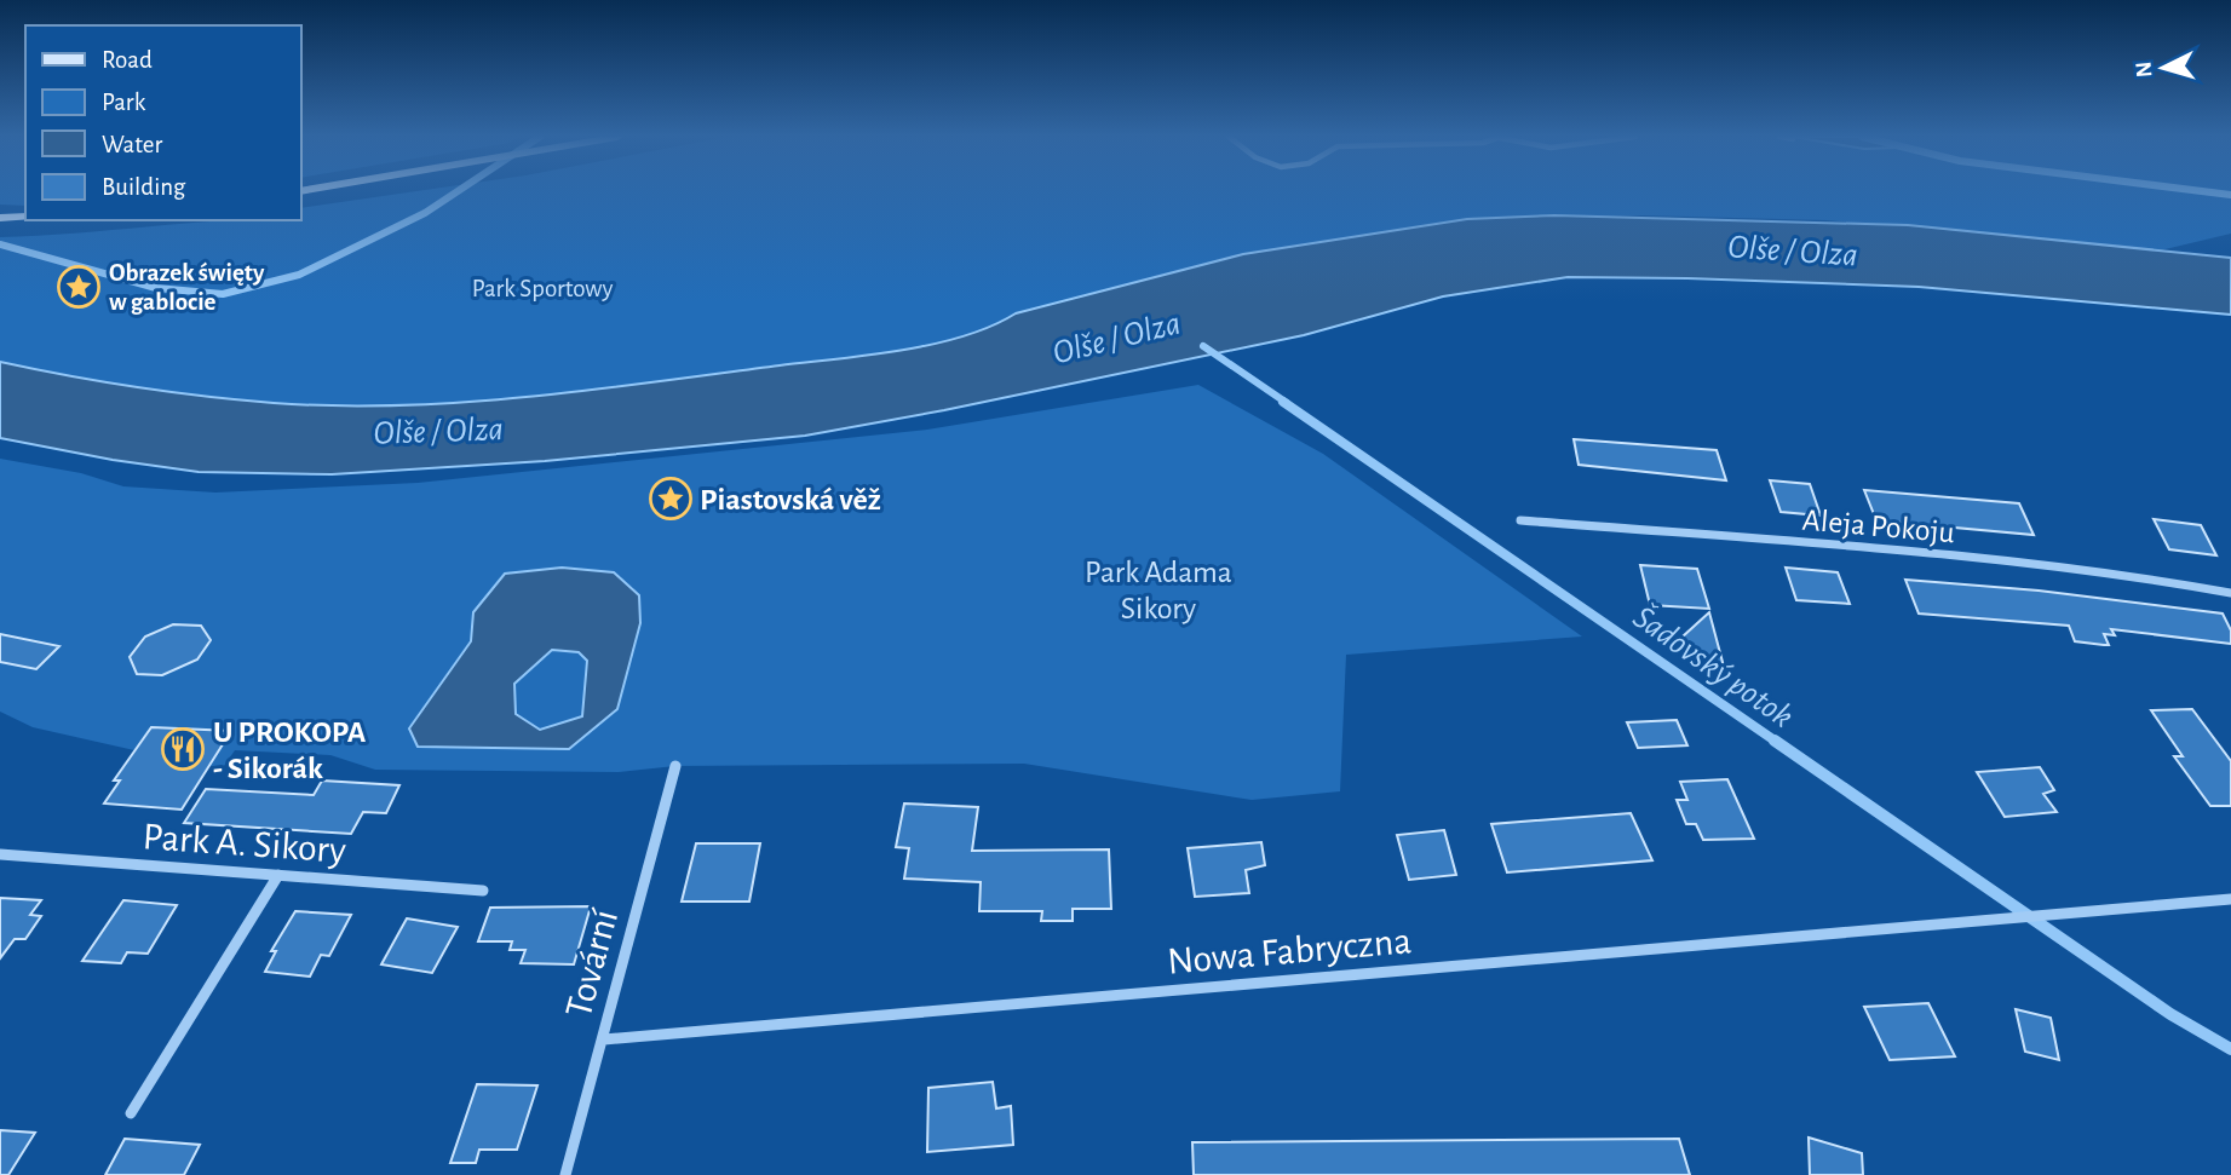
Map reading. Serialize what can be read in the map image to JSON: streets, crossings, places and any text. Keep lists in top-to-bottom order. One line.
{"streets":{"street":["Aleja Pokoju","Park A. Sikory","Nowa Fabryczna","Tovární"]},"crossings":[["Nowa Fabryczna","Tovární"]],"water":["Olše / Olza","Šadovský potok"],"parks":["Park Sportowy","Park Adama Sikory"],"places":{"place":["Obrazek święty w gablocie","Piastovská věž"],"restaurant":["U PROKOPA - Sikorák"]},"legend":["Road","Park","Water","Building"],"north":"left"}
